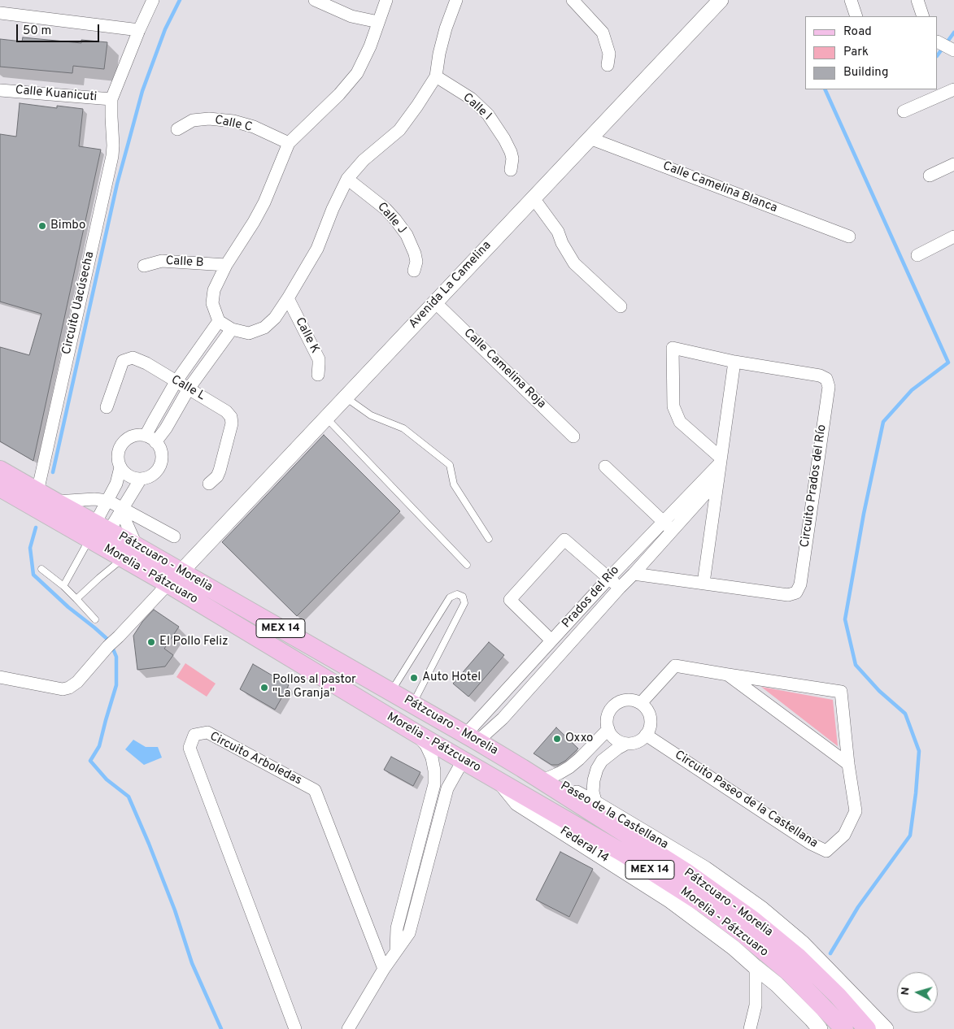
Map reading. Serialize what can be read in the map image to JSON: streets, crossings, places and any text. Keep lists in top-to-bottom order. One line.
{"streets":{"main road":["Pátzcuaro - Morelia","Morelia - Pátzcuaro","MEX 14"],"street":["Calle Kuanicuti","Calle I","Calle C","Calle Camelina Blanca","Calle J","Calle B","Avenida La Camelina","Circuito Uacúsecha","Calle K","Calle Camelina Roja","Calle L","Circuito Prados del Río","Prados del Río","Circuito Arboledas","Circuito Paseo de la Castellana","Paseo de la Castellana","Federal 14"]},"crossings":[["Calle Kuanicuti","Circuito Uacúsecha"],["Calle Camelina Blanca","Avenida La Camelina"],["Avenida La Camelina","Calle Camelina Roja"],["Avenida La Camelina","Pátzcuaro - Morelia"],["Circuito Uacúsecha","Pátzcuaro - Morelia"],["Circuito Uacúsecha","Morelia - Pátzcuaro"],["Circuito Prados del Río","Prados del Río"],["Pátzcuaro - Morelia","Morelia - Pátzcuaro"],["Pátzcuaro - Morelia","Prados del Río"],["Pátzcuaro - Morelia","Paseo de la Castellana"],["Morelia - Pátzcuaro","Federal 14"]],"places":["Bimbo","El Pollo Feliz","Auto Hotel","Pollos al pastor \"La Granja\"","Oxxo"],"legend":["Road","Park","Building"],"scale_bar":"50 m","north":"left"}
